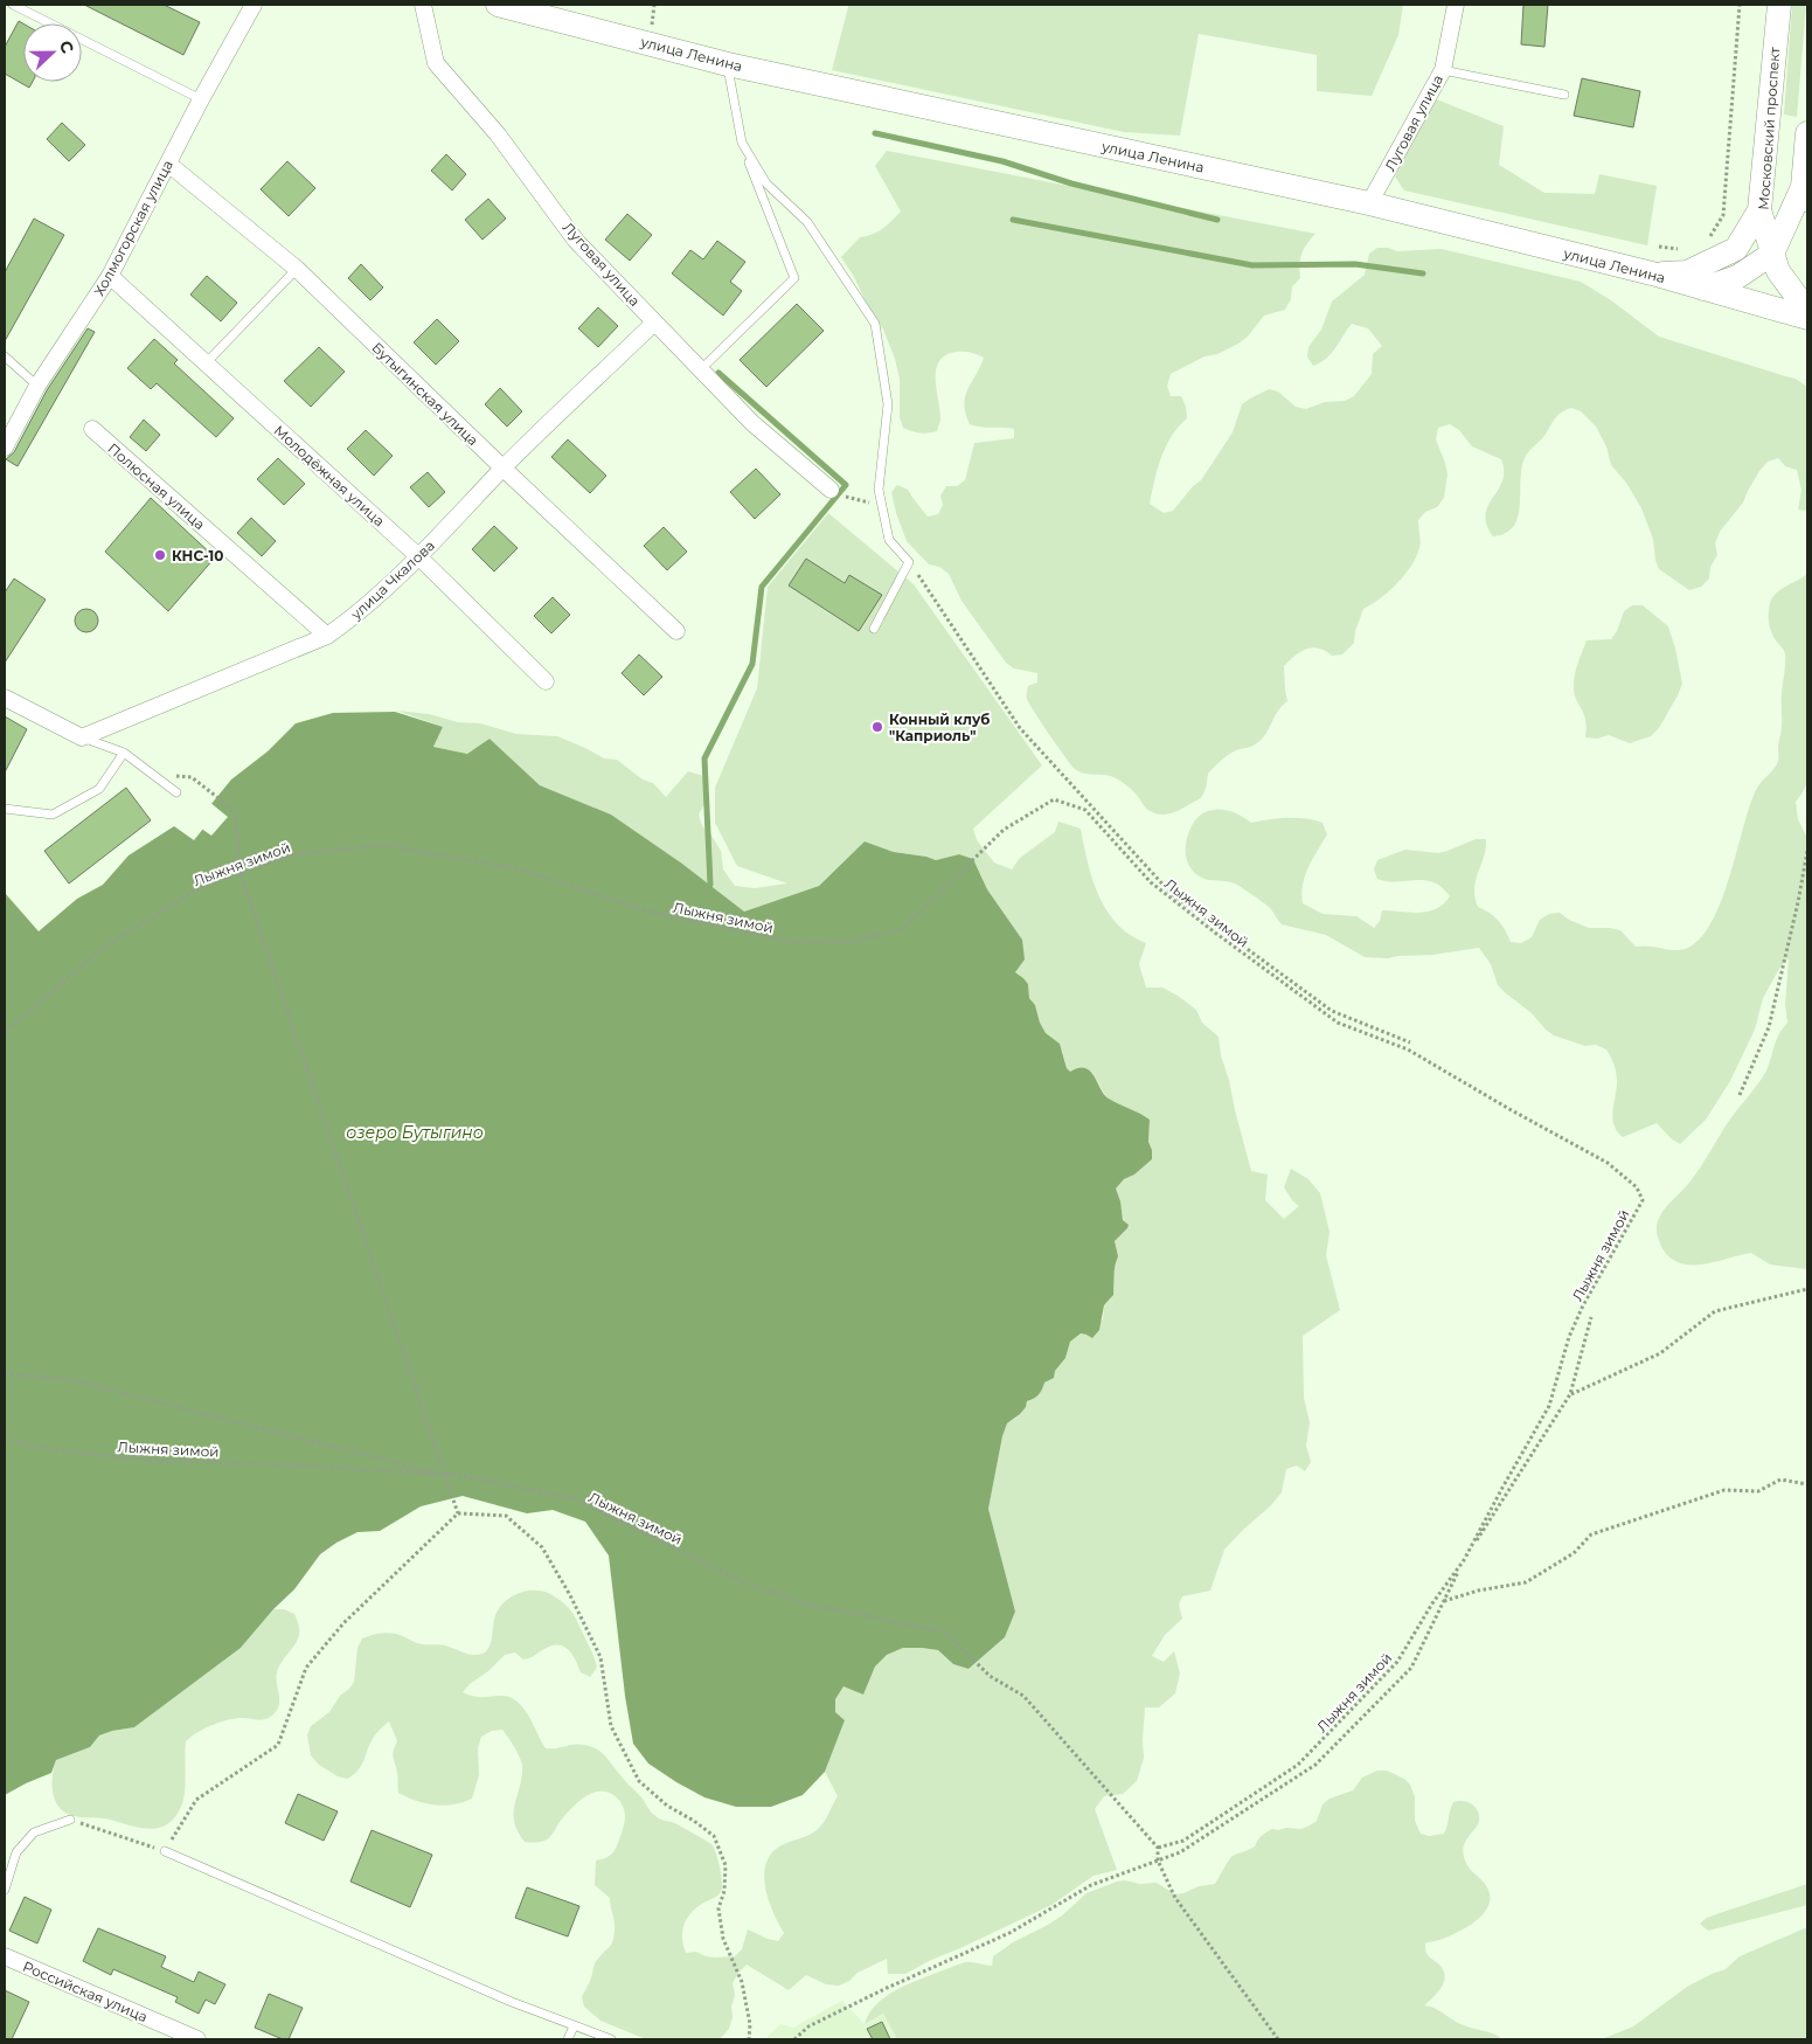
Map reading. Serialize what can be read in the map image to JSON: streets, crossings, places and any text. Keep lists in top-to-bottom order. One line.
{"streets":{"street":["улица Ленина","Луговая улица","Московский проспект","Холмогорская улица","Бутыгинская улица","Молодёжная улица","Полюсная улица","улица Чкалова","Российская улица"],"path":["Лыжня зимой"]},"crossings":[["улица Ленина","Луговая улица"],["Луговая улица","улица Чкалова"],["Холмогорская улица","Бутыгинская улица"],["Холмогорская улица","Молодёжная улица"],["Бутыгинская улица","улица Чкалова"],["Молодёжная улица","улица Чкалова"],["Полюсная улица","улица Чкалова"]],"water":["озеро Бутыгино"],"places":["КНС-10","Конный клуб \"Каприоль\""],"north":"right"}
